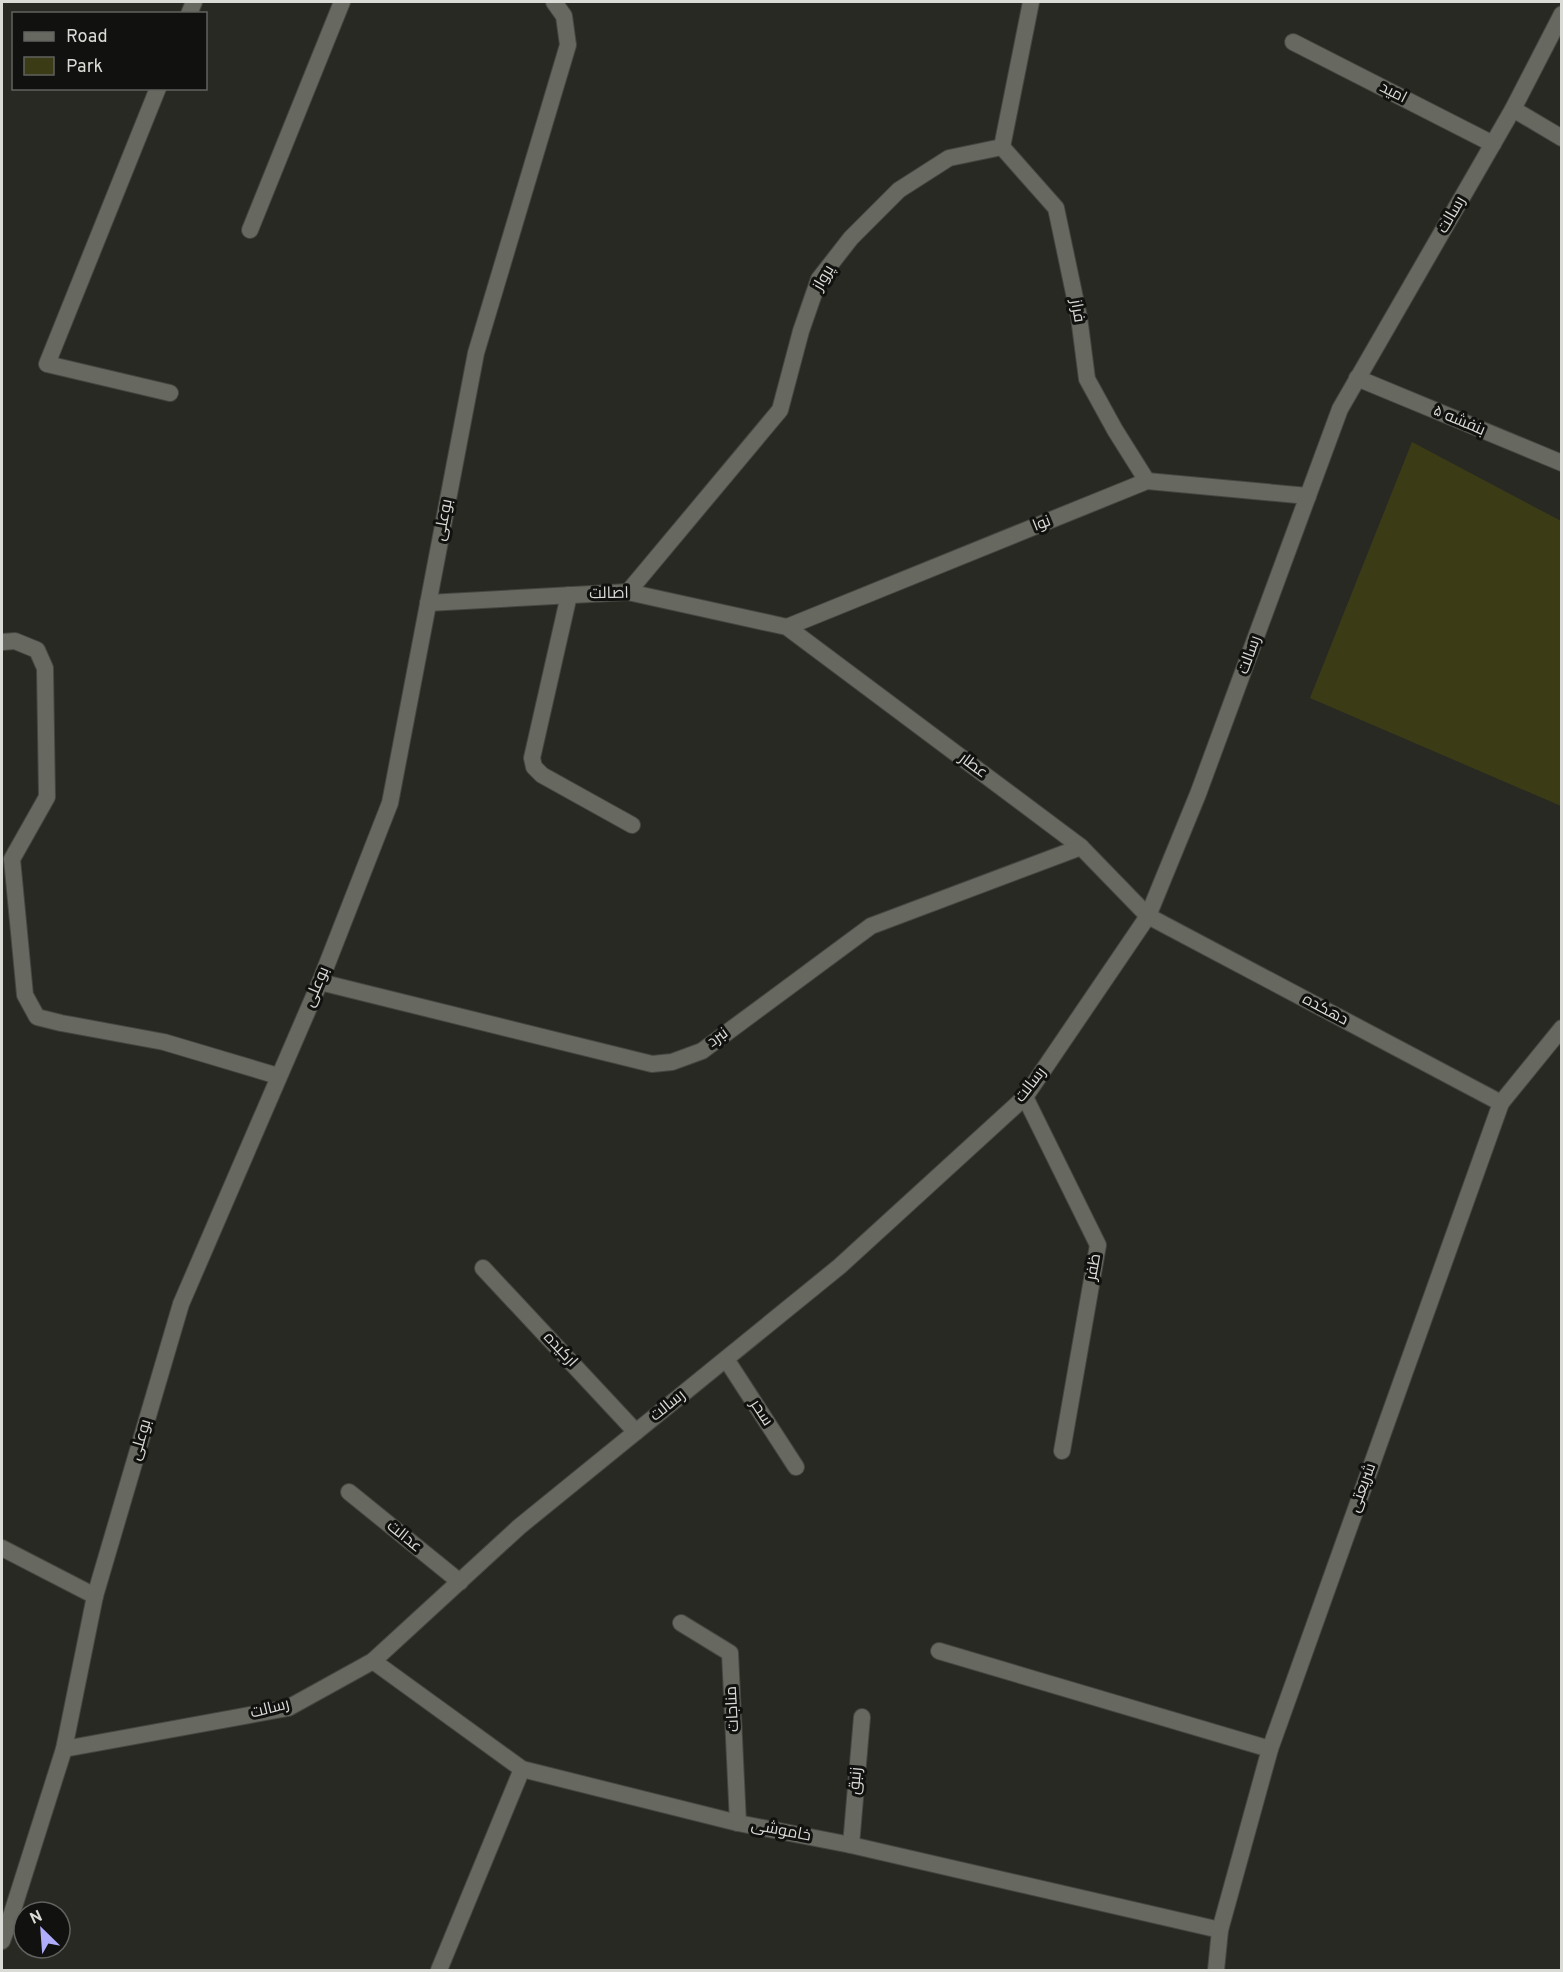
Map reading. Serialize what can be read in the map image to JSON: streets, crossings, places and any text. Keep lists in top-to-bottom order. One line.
{"streets":{"street":["امید","رسالت","پرواز","فراز","بنفشه ۵","بوعلی","نوا","اصالت","عطار","دهکده","نبرد","ظفر","ارکیده","سحر","شریعتی","عدالت","مناجات","زنبق","خاموشی"]},"crossings":[["امید","رسالت"],["رسالت","بنفشه ۵"],["رسالت","بوعلی"],["رسالت","نوا"],["رسالت","عطار"],["رسالت","دهکده"],["رسالت","ظفر"],["رسالت","ارکیده"],["رسالت","سحر"],["رسالت","عدالت"],["رسالت","خاموشی"],["پرواز","فراز"],["پرواز","اصالت"],["فراز","نوا"],["بوعلی","اصالت"],["بوعلی","نبرد"],["نوا","اصالت"],["نوا","عطار"],["اصالت","عطار"],["عطار","دهکده"],["عطار","نبرد"],["دهکده","شریعتی"],["شریعتی","خاموشی"],["مناجات","خاموشی"],["زنبق","خاموشی"]],"legend":["Road","Park"],"north":"top left"}
